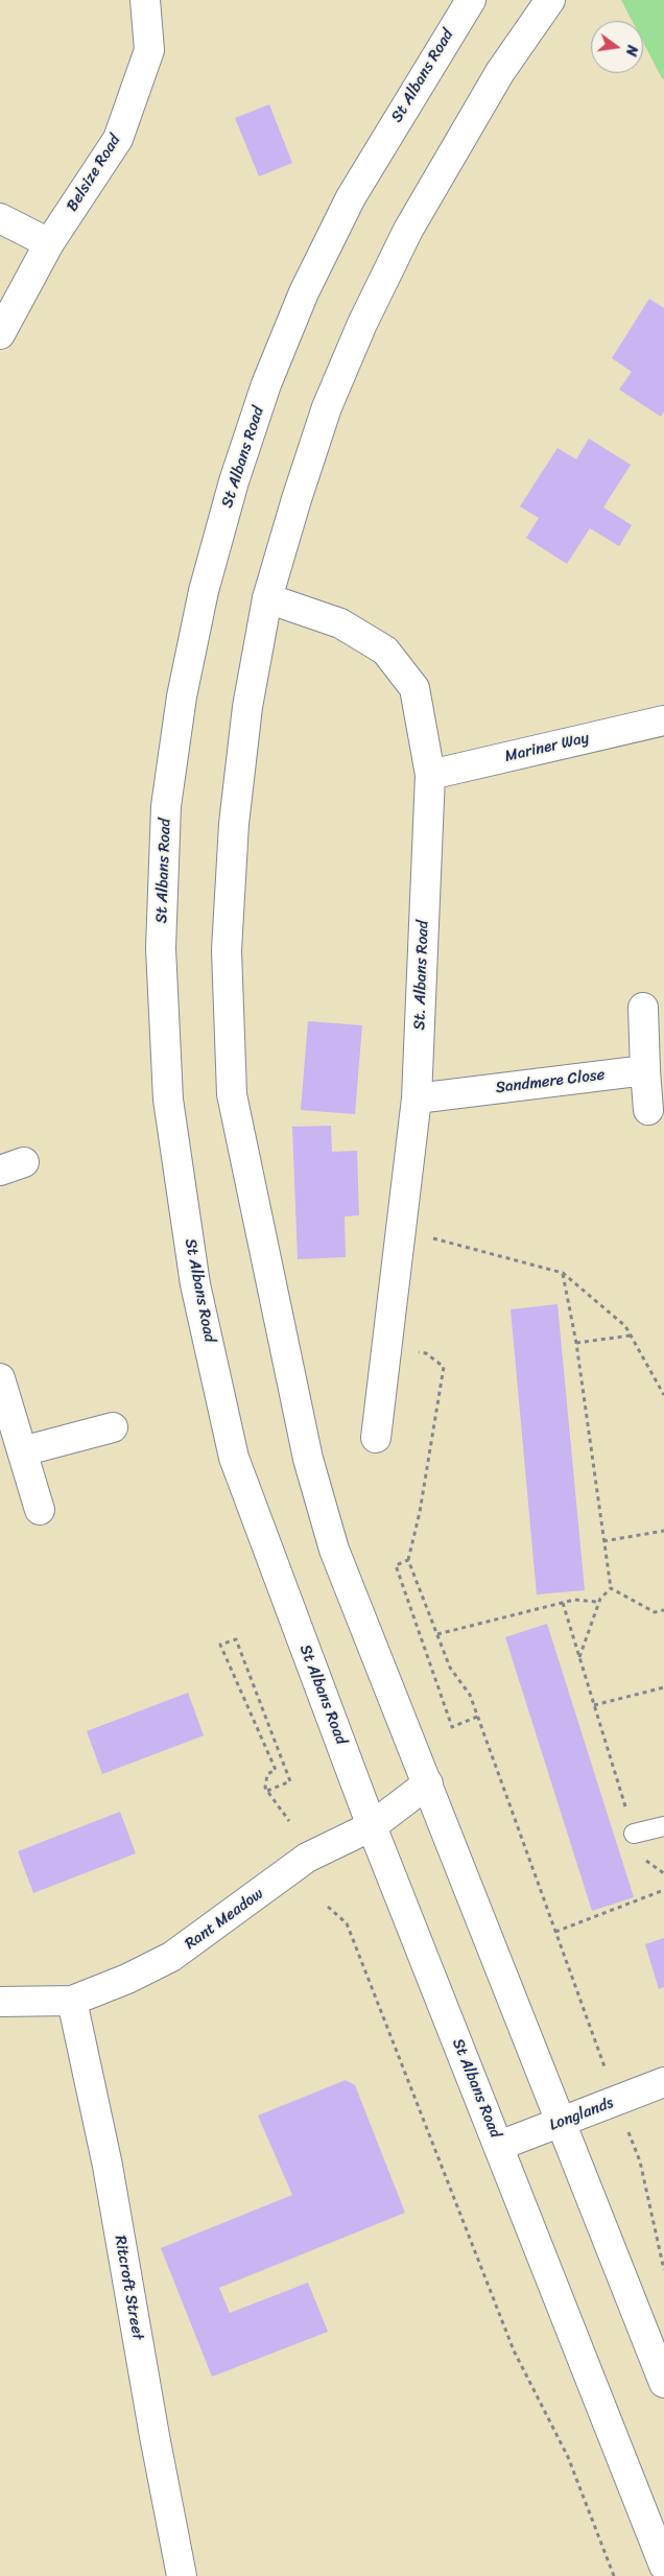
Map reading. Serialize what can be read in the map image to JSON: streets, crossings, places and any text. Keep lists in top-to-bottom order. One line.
{"streets":{"main road":["St Albans Road","Belsize Road","Mariner Way","St. Albans Road","Sandmere Close","Rant Meadow","Longlands","Ritcroft Street"]},"crossings":[["St Albans Road","Rant Meadow"],["St Albans Road","Longlands"],["Mariner Way","St. Albans Road"],["St. Albans Road","Sandmere Close"],["Rant Meadow","Ritcroft Street"]],"north":"right"}
